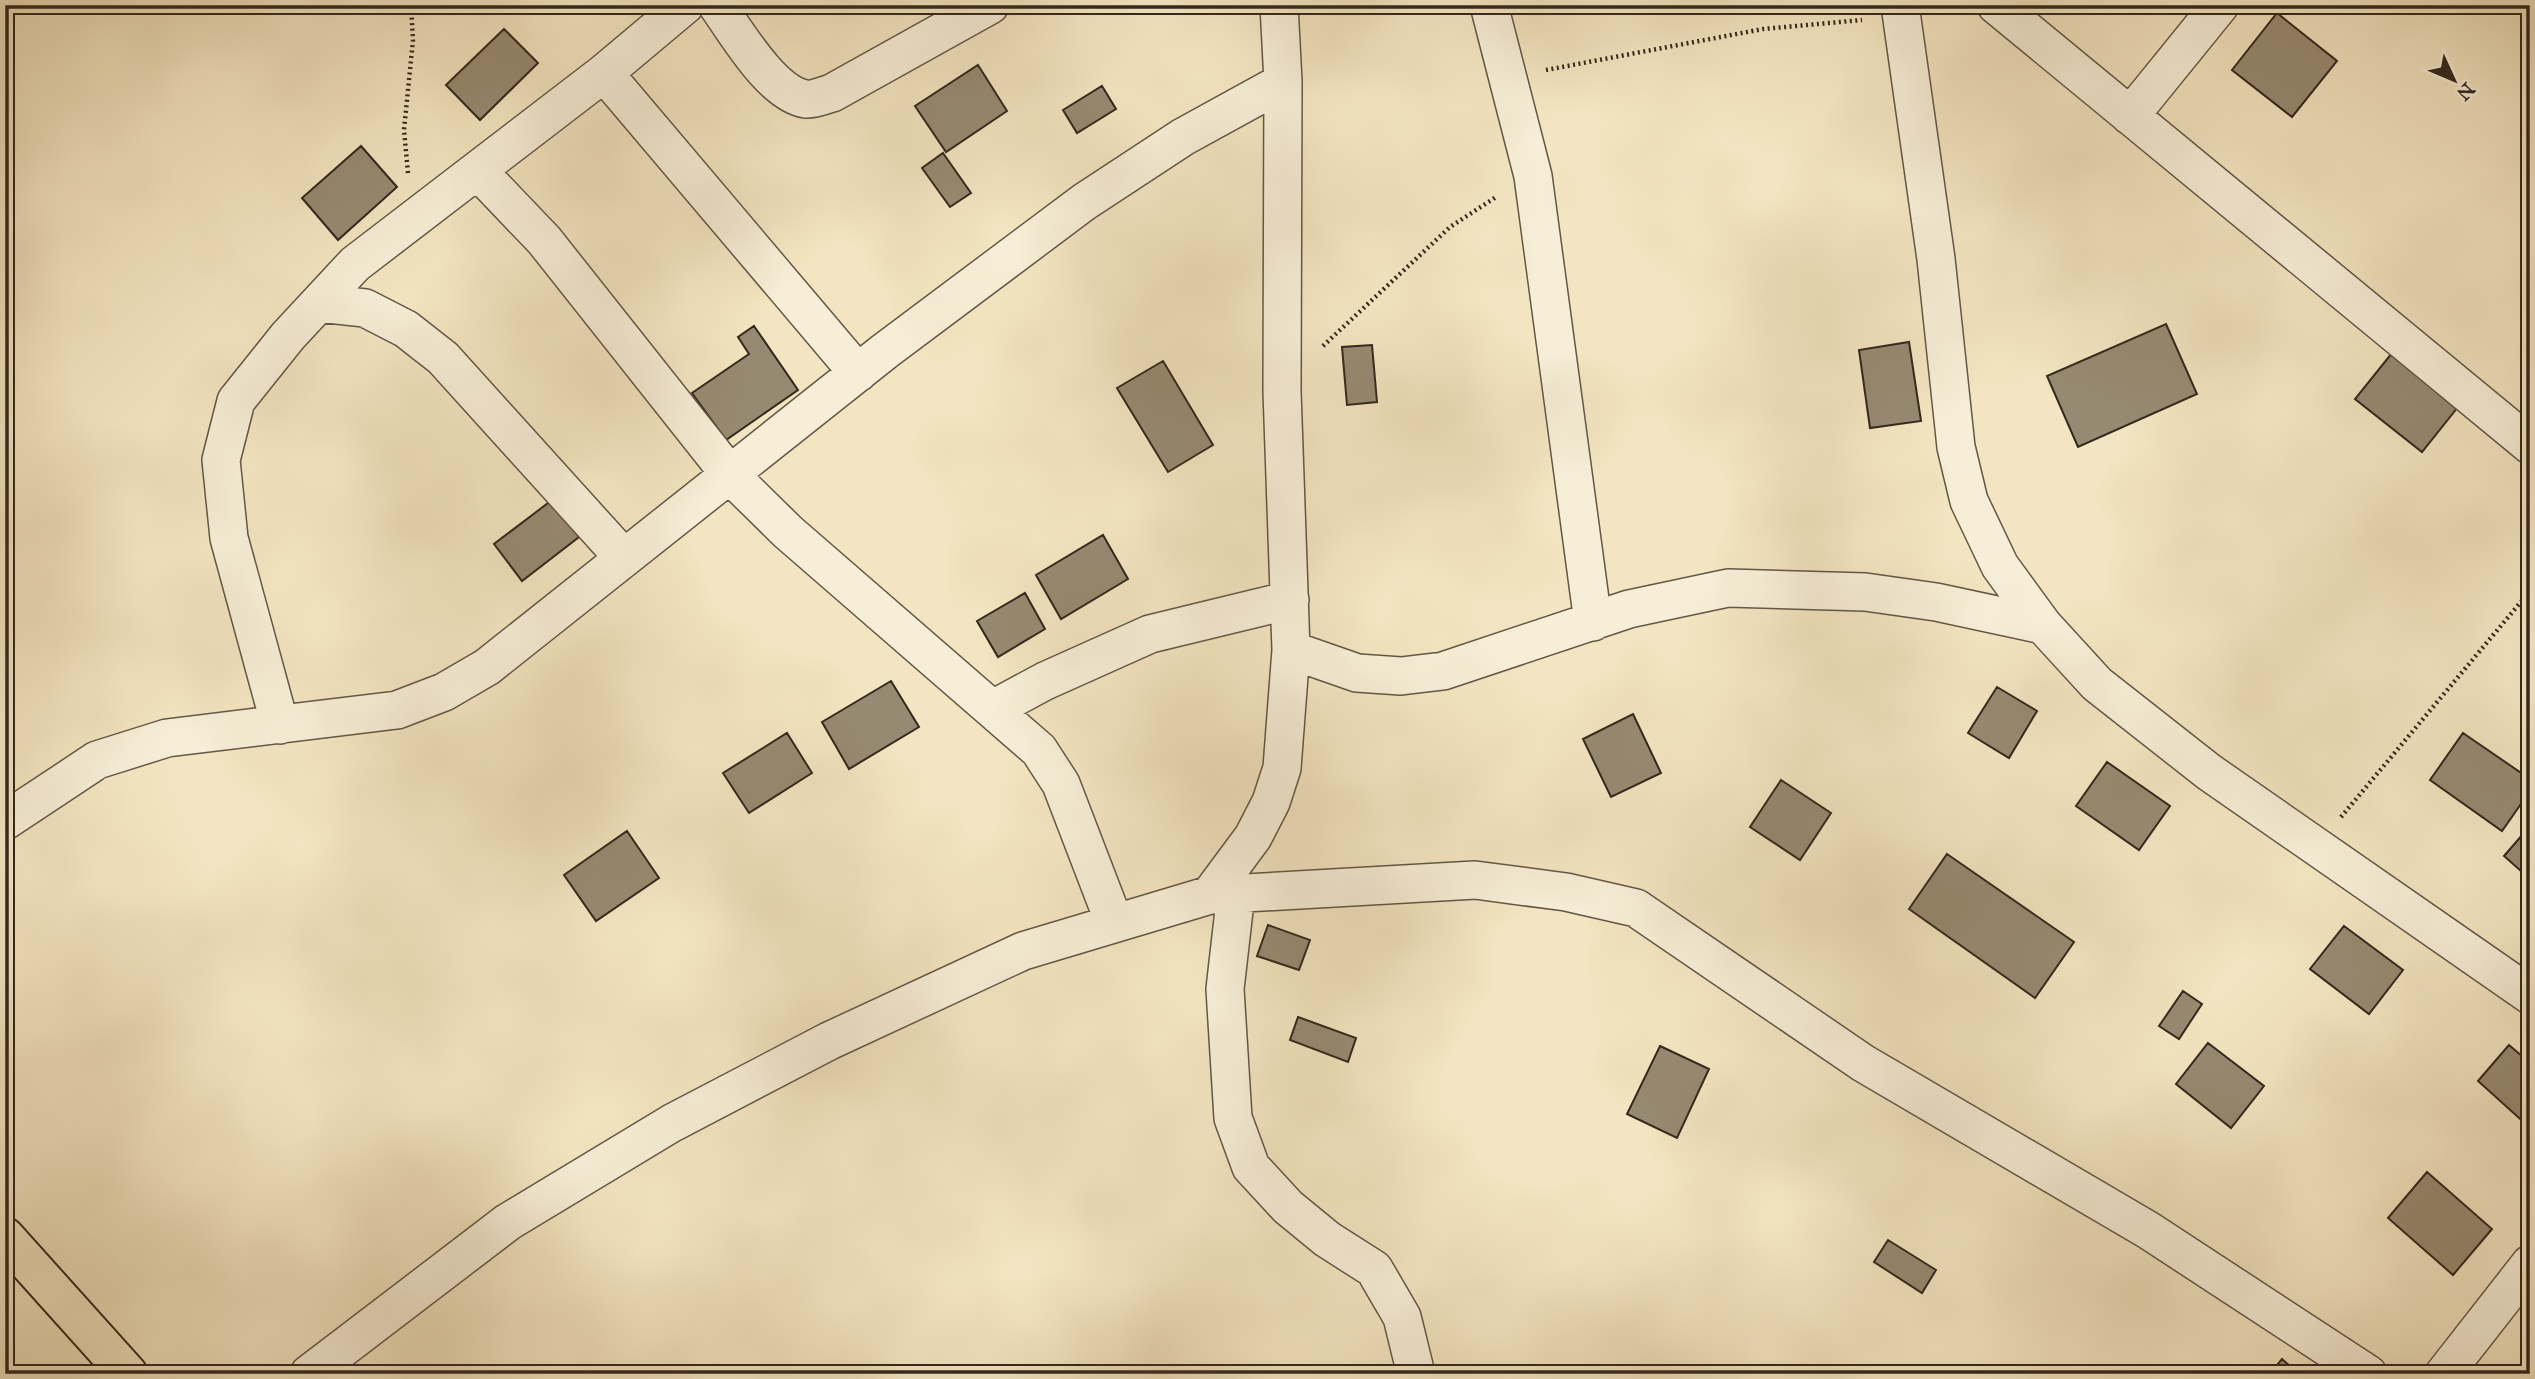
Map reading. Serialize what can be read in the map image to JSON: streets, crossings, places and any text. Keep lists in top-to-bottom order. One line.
{"north":"bottom right"}
